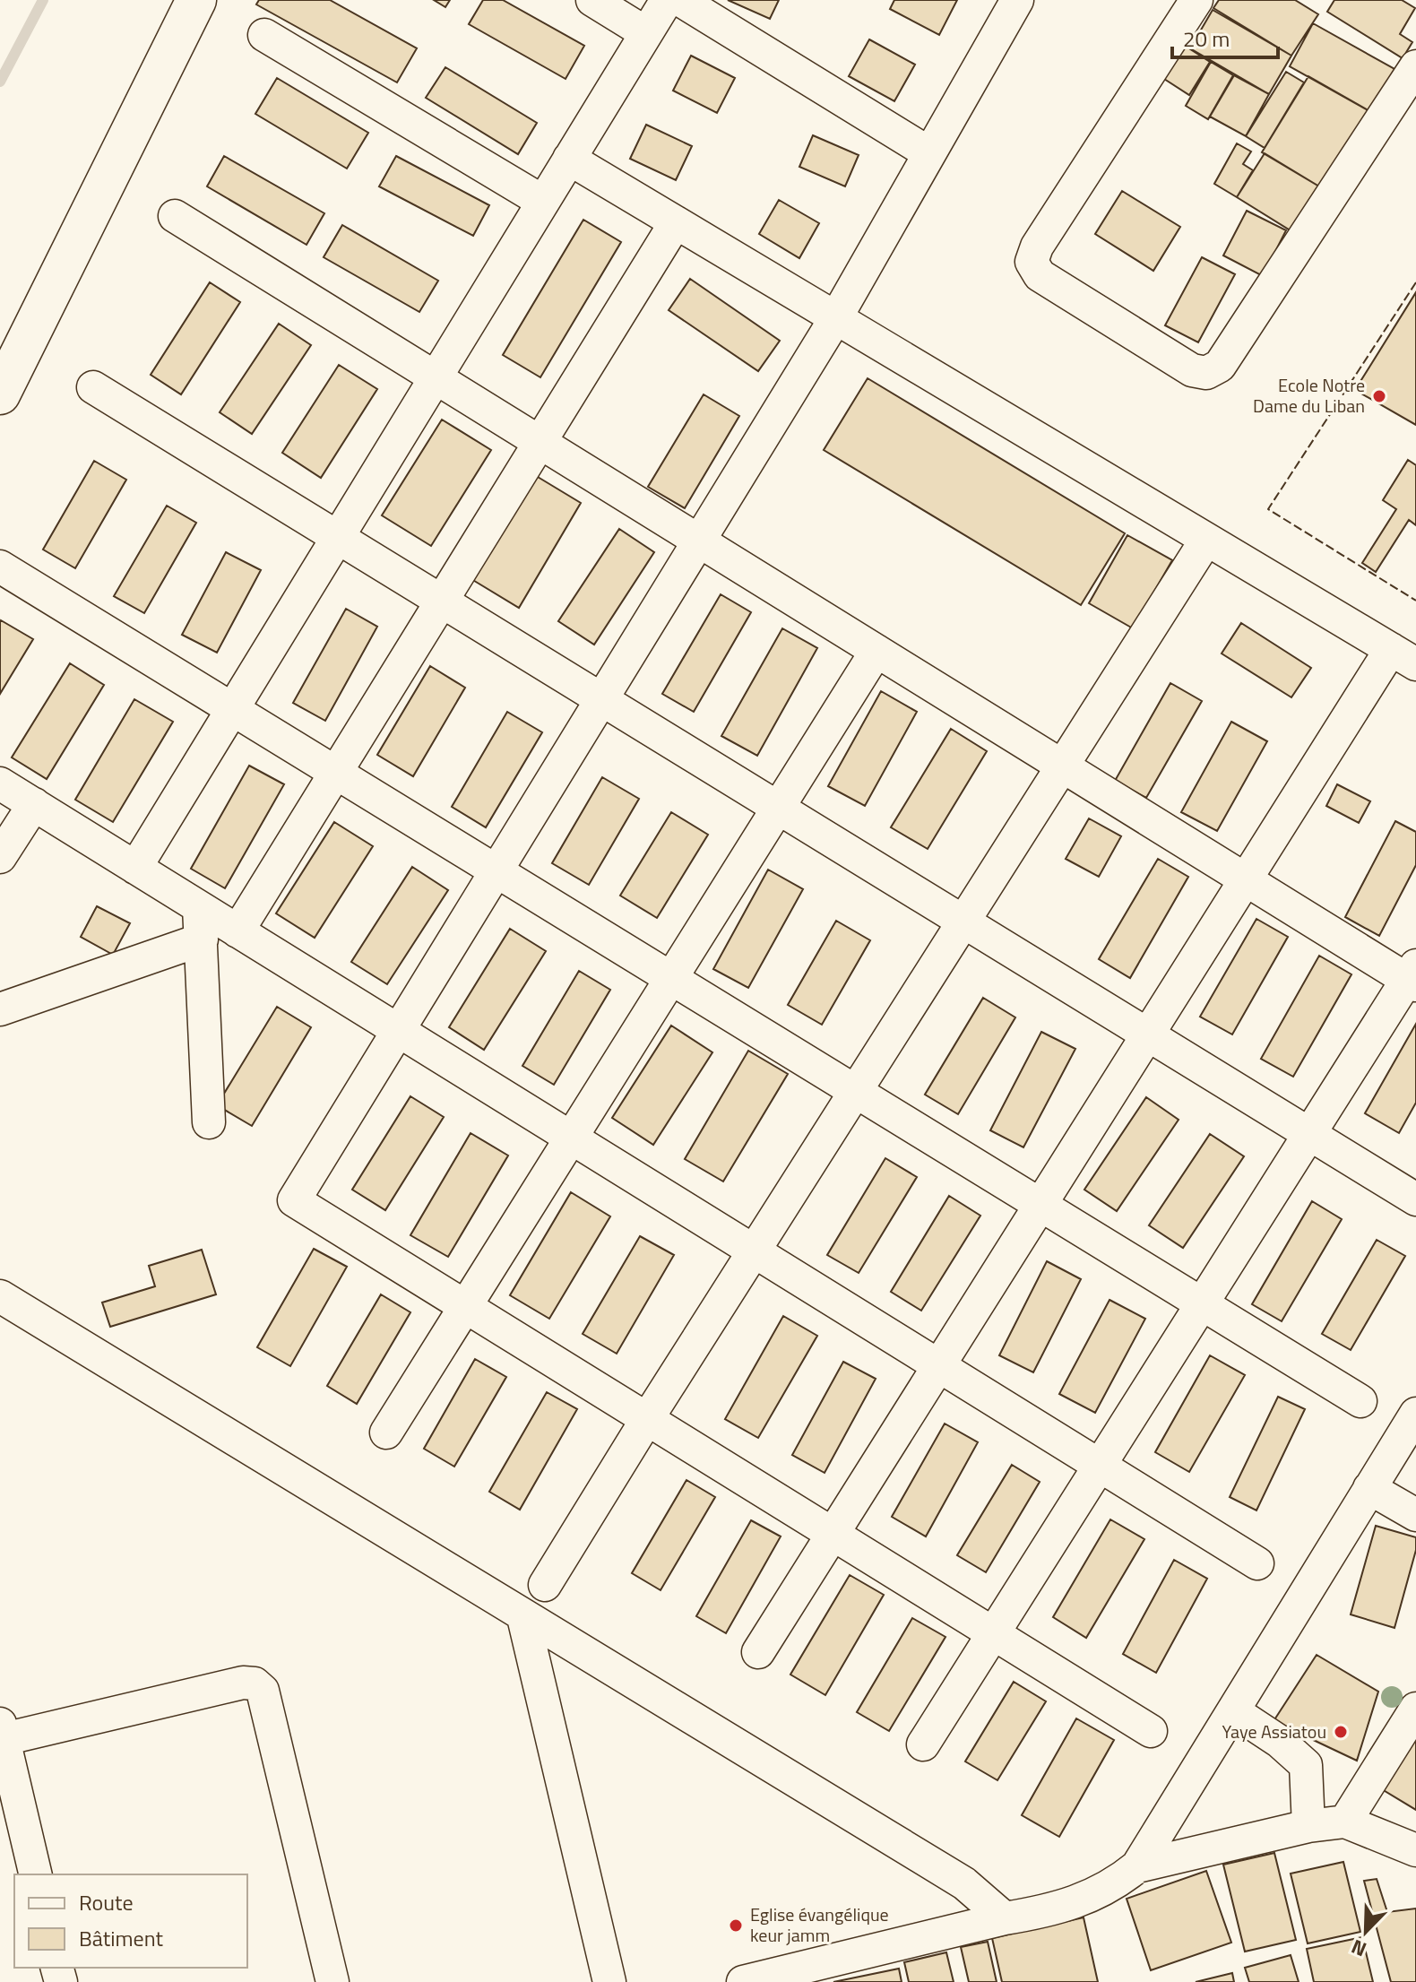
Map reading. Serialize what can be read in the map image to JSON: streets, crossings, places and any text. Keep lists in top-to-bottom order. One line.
{"places":["Ecole Notre Dame du Liban","Yaye Assiatou","Eglise évangélique keur jamm"],"legend":["Route","Bâtiment"],"scale_bar":"20 m","north":"bottom left"}
